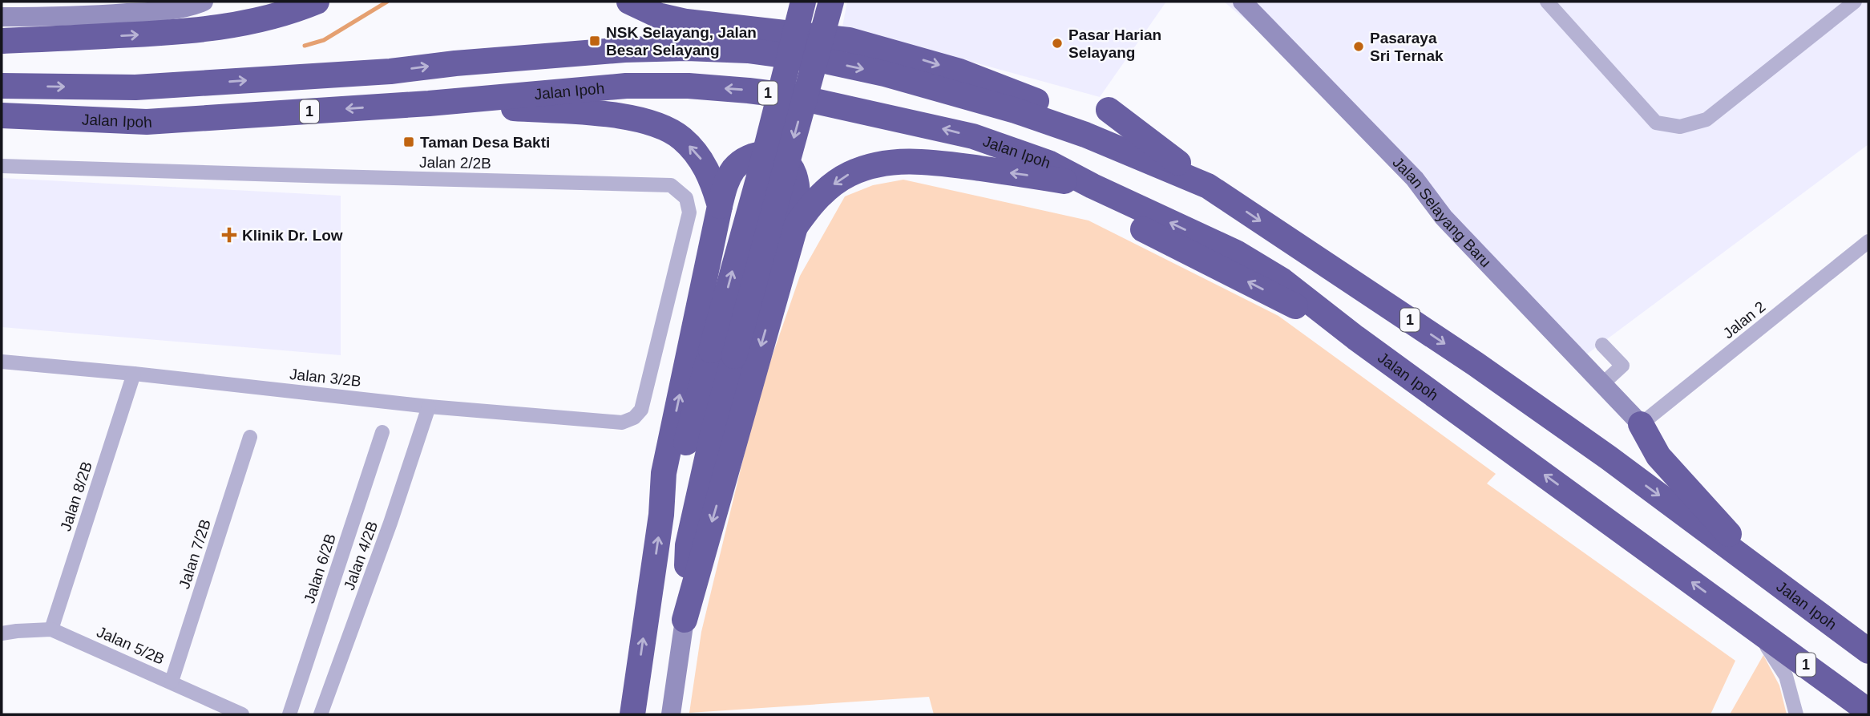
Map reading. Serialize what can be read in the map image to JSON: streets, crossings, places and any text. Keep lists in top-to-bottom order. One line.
{"streets":{"highway":["Jalan Ipoh","1"],"street":["Jalan 2/2B","Jalan Selayang Baru","Jalan 2","Jalan 3/2B","Jalan 8/2B","Jalan 7/2B","Jalan 4/2B","Jalan 6/2B","Jalan 5/2B"]},"crossings":[["Jalan 2/2B","Jalan 3/2B"],["Jalan Selayang Baru","Jalan 2"],["Jalan 3/2B","Jalan 8/2B"],["Jalan 3/2B","Jalan 4/2B"],["Jalan 8/2B","Jalan 5/2B"],["Jalan 7/2B","Jalan 5/2B"]],"places":{"transit":["NSK Selayang, Jalan Besar Selayang","Taman Desa Bakti"],"other":["Pasar Harian Selayang","Pasaraya Sri Ternak"],"health":["Klinik Dr. Low"]}}
